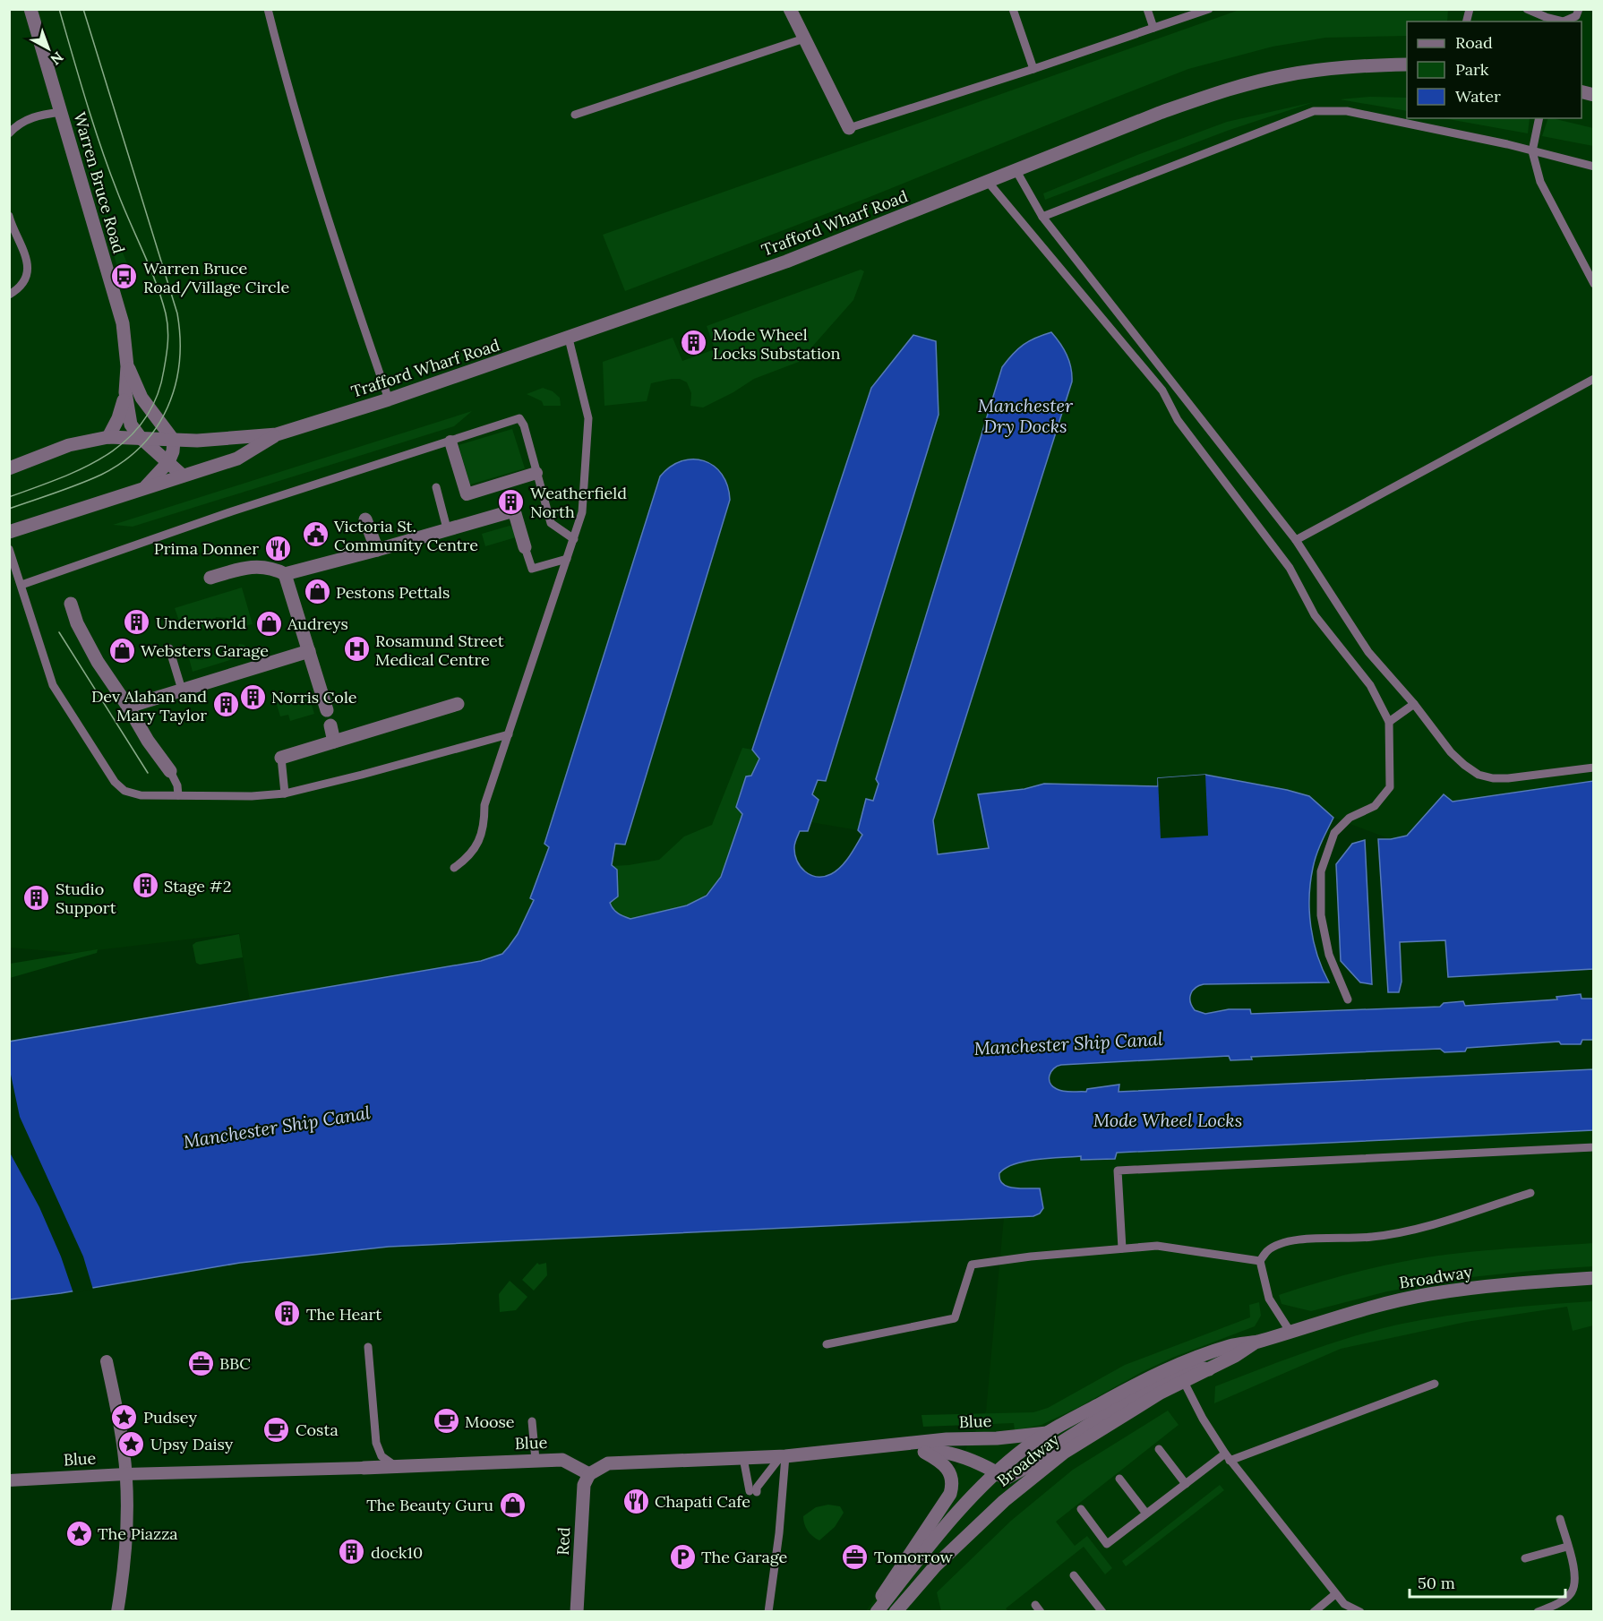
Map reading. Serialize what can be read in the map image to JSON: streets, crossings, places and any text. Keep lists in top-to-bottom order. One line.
{"streets":{"street":["Warren Bruce Road","Trafford Wharf Road","Broadway","Blue","Red"]},"crossings":[["Warren Bruce Road","Trafford Wharf Road"],["Broadway","Blue"],["Blue","Red"]],"water":["Manchester Dry Docks","Manchester Ship Canal","Mode Wheel Locks"],"places":{"bus stop":["Warren Bruce Road/Village Circle"],"building":["Mode Wheel Locks Substation","Weatherfield North","Underworld","Norris Cole","Dev Alahan and Mary Taylor","Stage #2","Studio Support","The Heart","dock10"],"public building":["Victoria St. Community Centre"],"restaurant":["Prima Donner","Chapati Cafe"],"shop":["Pestons Pettals","Audreys","Websters Garage","The Beauty Guru"],"hospital":["Rosamund Street Medical Centre"],"office":["BBC","Tomorrow"],"place":["Pudsey","Upsy Daisy","The Piazza"],"cafe":["Moose","Costa"],"parking":["The Garage"]},"legend":["Road","Park","Water"],"scale_bar":"50 m","north":"bottom right"}
